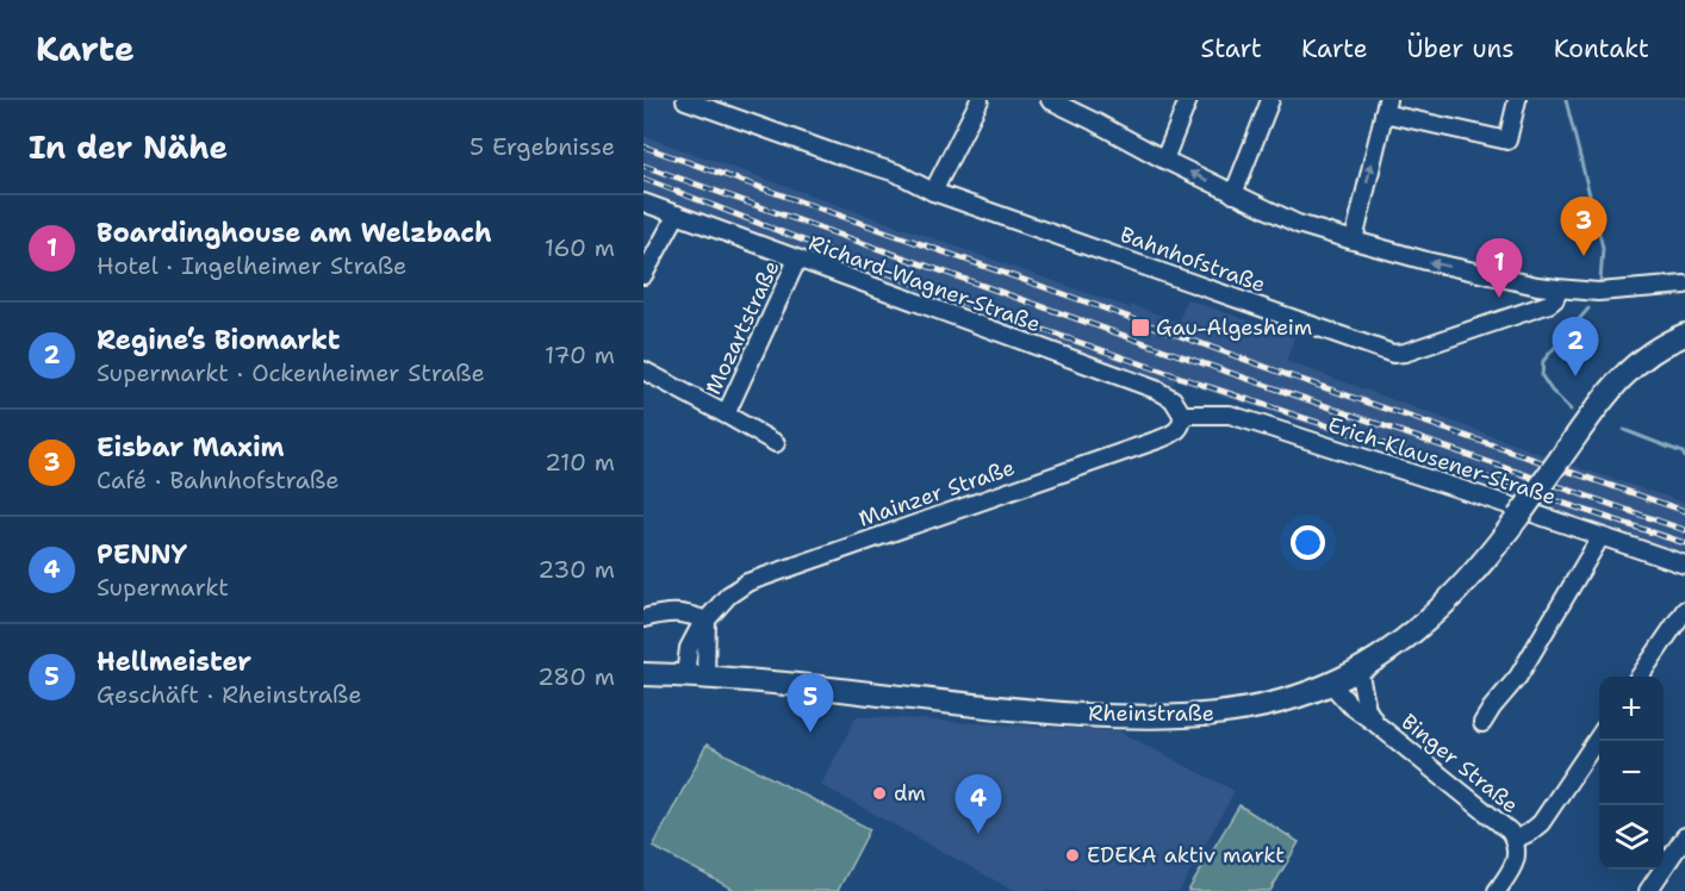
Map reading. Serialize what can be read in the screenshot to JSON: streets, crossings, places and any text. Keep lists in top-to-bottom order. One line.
{"streets":{"main road":["Rheinstraße"],"street":["Bahnhofstraße","Richard-Wagner-Straße","Mozartstraße","Erich-Klausener-Straße","Mainzer Straße","Binger Straße"]},"crossings":[["Richard-Wagner-Straße","Mozartstraße"],["Richard-Wagner-Straße","Erich-Klausener-Straße"],["Richard-Wagner-Straße","Mainzer Straße"],["Erich-Klausener-Straße","Mainzer Straße"],["Mainzer Straße","Rheinstraße"],["Rheinstraße","Binger Straße"]],"places":{"transit":["Gau-Algesheim"],"other":["dm","EDEKA aktiv markt"]},"page":{"header":"Karte","nav":["Start","Karte","Über uns","Kontakt"],"heading":["In der Nähe","5 Ergebnisse"],"list":[{"mark":"1","name":"Boardinghouse am Welzbach","note":"Hotel · Ingelheimer Straße","value":"160 m"},{"mark":"2","name":"Regine‘s Biomarkt","note":"Supermarkt · Ockenheimer Straße","value":"170 m"},{"mark":"3","name":"Eisbar Maxim","note":"Café · Bahnhofstraße","value":"210 m"},{"mark":"4","name":"PENNY","note":"Supermarkt","value":"230 m"},{"mark":"5","name":"Hellmeister","note":"Geschäft · Rheinstraße","value":"280 m"}],"pins":["3","1","2","5","4"],"map_buttons":["+","−"]}}
